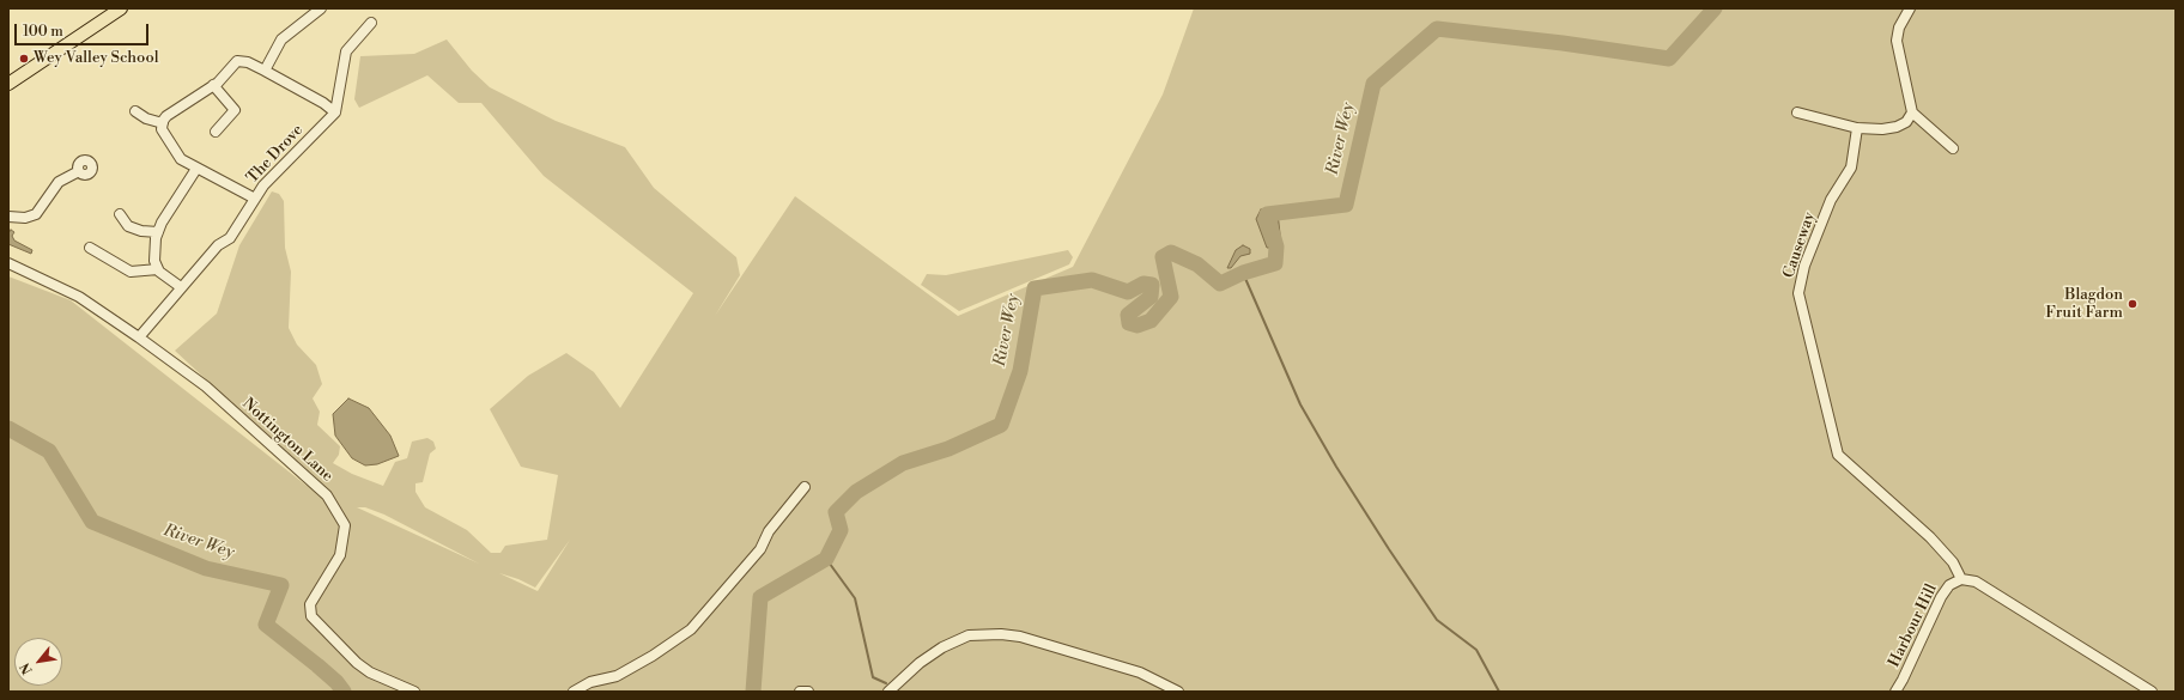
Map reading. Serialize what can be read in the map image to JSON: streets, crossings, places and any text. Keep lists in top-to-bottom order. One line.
{"streets":{"street":["The Drove","Causeway","Nottington Lane","Harbour Hill"]},"crossings":[["The Drove","Nottington Lane"],["Causeway","Harbour Hill"]],"water":["River Wey"],"places":["Wey Valley School","Blagdon Fruit Farm"],"scale_bar":"100 m","north":"bottom left"}
